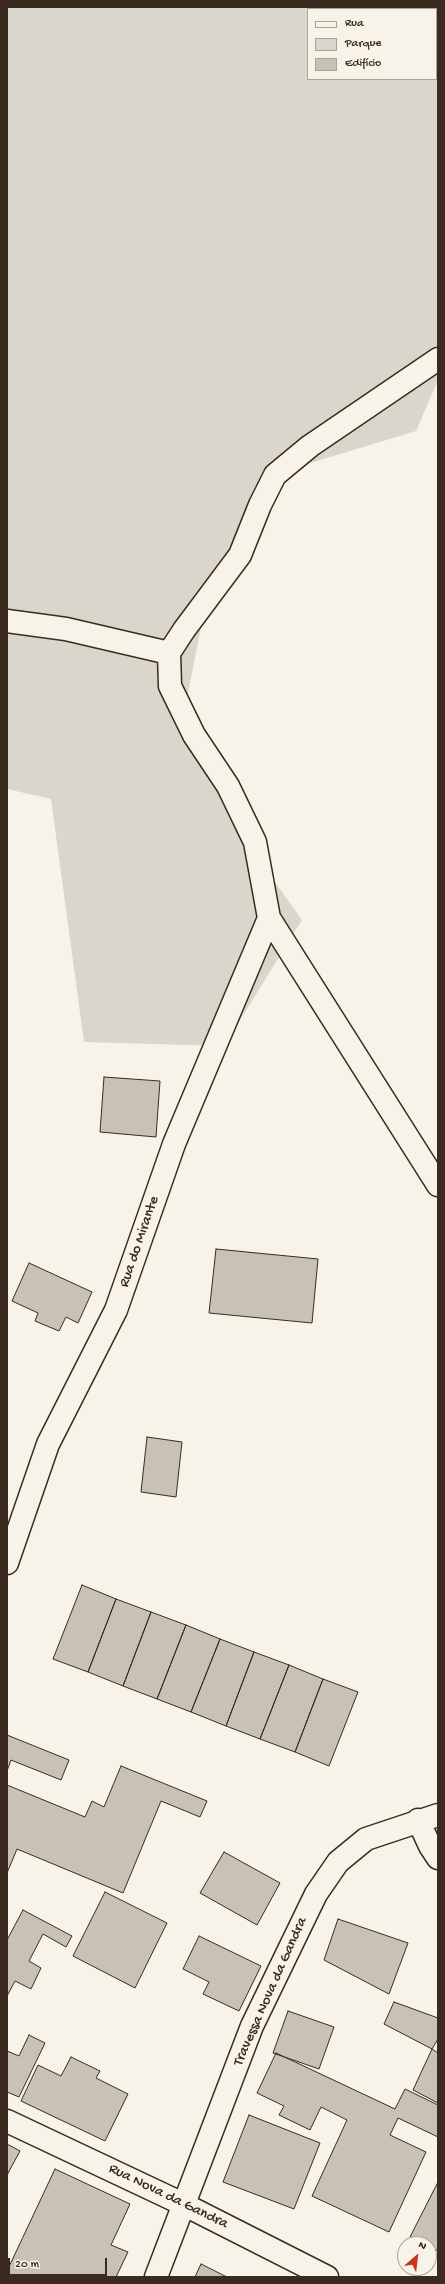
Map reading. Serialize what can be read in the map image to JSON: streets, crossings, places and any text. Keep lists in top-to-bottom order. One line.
{"streets":{"street":["Rua do Mirante","Travessa Nova da Gandra","Rua Nova da Gandra"]},"crossings":[["Travessa Nova da Gandra","Rua Nova da Gandra"]],"legend":["Rua","Parque","Edifício"],"scale_bar":"20 m","north":"top right"}
